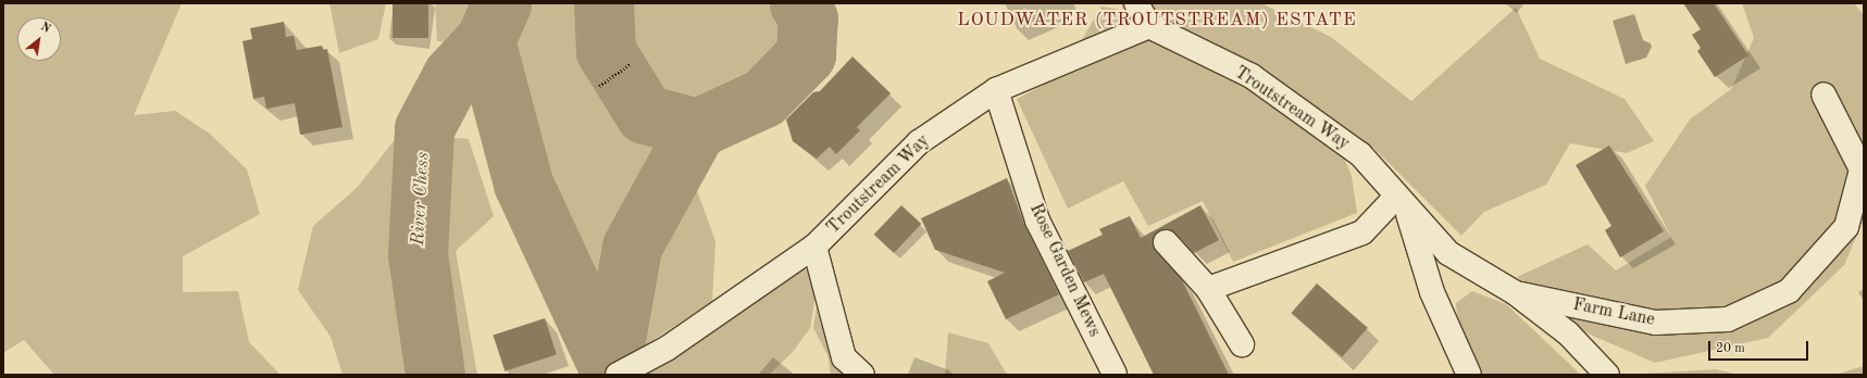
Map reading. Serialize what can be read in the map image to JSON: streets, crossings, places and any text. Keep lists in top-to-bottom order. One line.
{"streets":{"street":["Troutstream Way","Rose Garden Mews","Farm Lane"]},"crossings":[["Troutstream Way","Rose Garden Mews"],["Troutstream Way","Farm Lane"]],"districts":["LOUDWATER (TROUTSTREAM) ESTATE"],"water":["River Chess"],"scale_bar":"20 m","north":"top right"}
